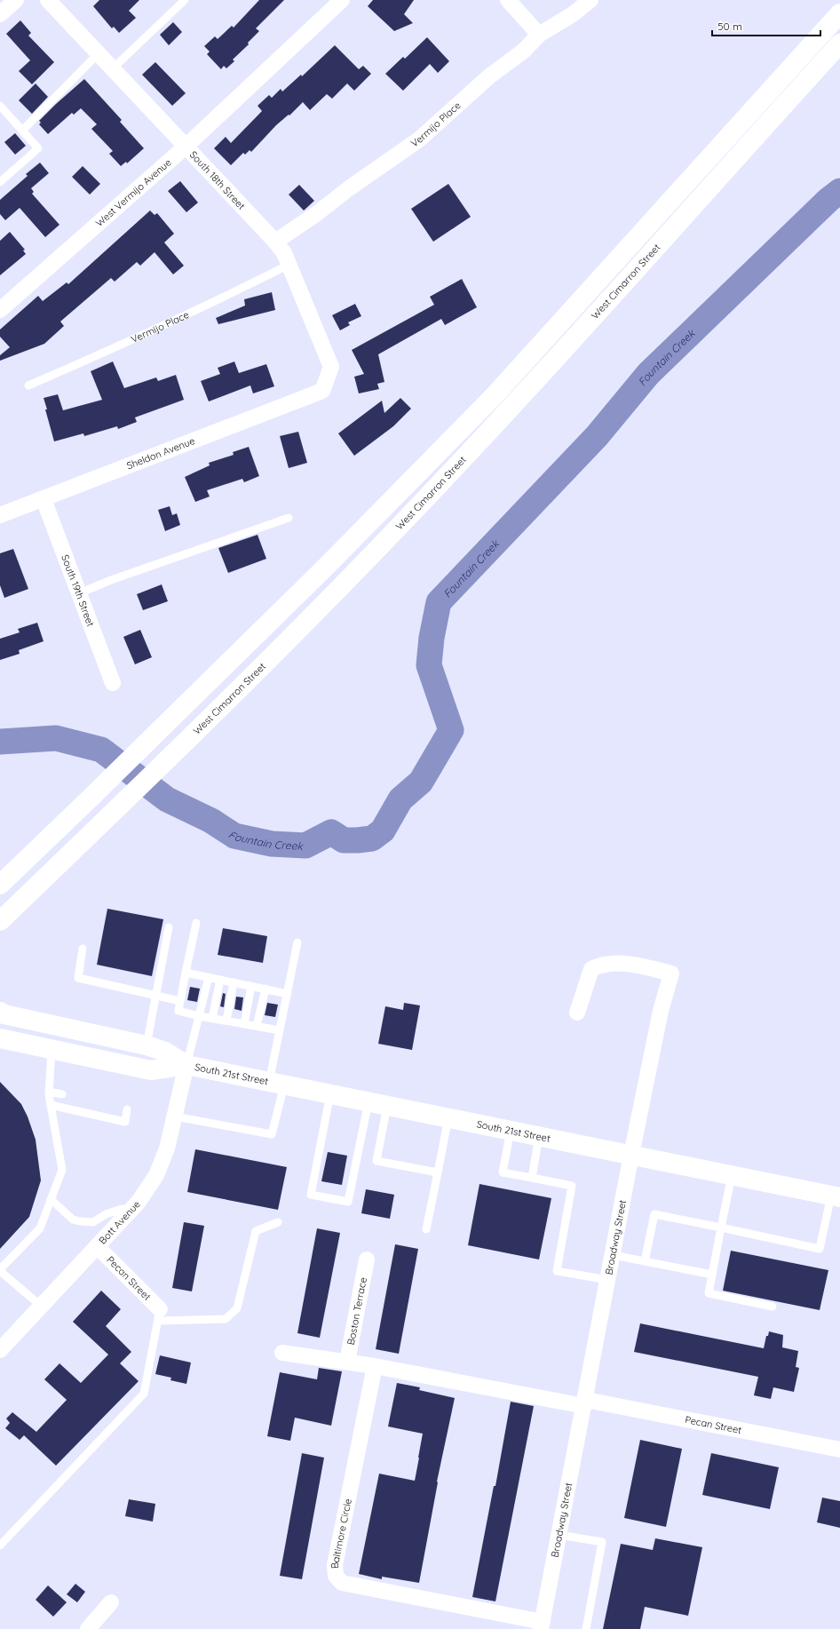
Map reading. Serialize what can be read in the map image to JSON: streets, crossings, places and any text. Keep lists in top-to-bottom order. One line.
{"streets":{"main road":["West Cimarron Street","South 21st Street"],"street":["Vermijo Place","South 18th Street","West Vermijo Avenue","Sheldon Avenue","South 19th Street","Bott Avenue","Broadway Street","Pecan Street","Boston Terrace","Baltimore Circle"]},"crossings":[["Vermijo Place","South 18th Street"],["South 18th Street","West Vermijo Avenue"],["South 18th Street","Sheldon Avenue"],["Sheldon Avenue","South 19th Street"],["South 21st Street","Bott Avenue"],["South 21st Street","Broadway Street"],["Bott Avenue","Pecan Street"],["Broadway Street","Pecan Street"],["Broadway Street","Baltimore Circle"]],"water":["Fountain Creek"],"scale_bar":"50 m"}
